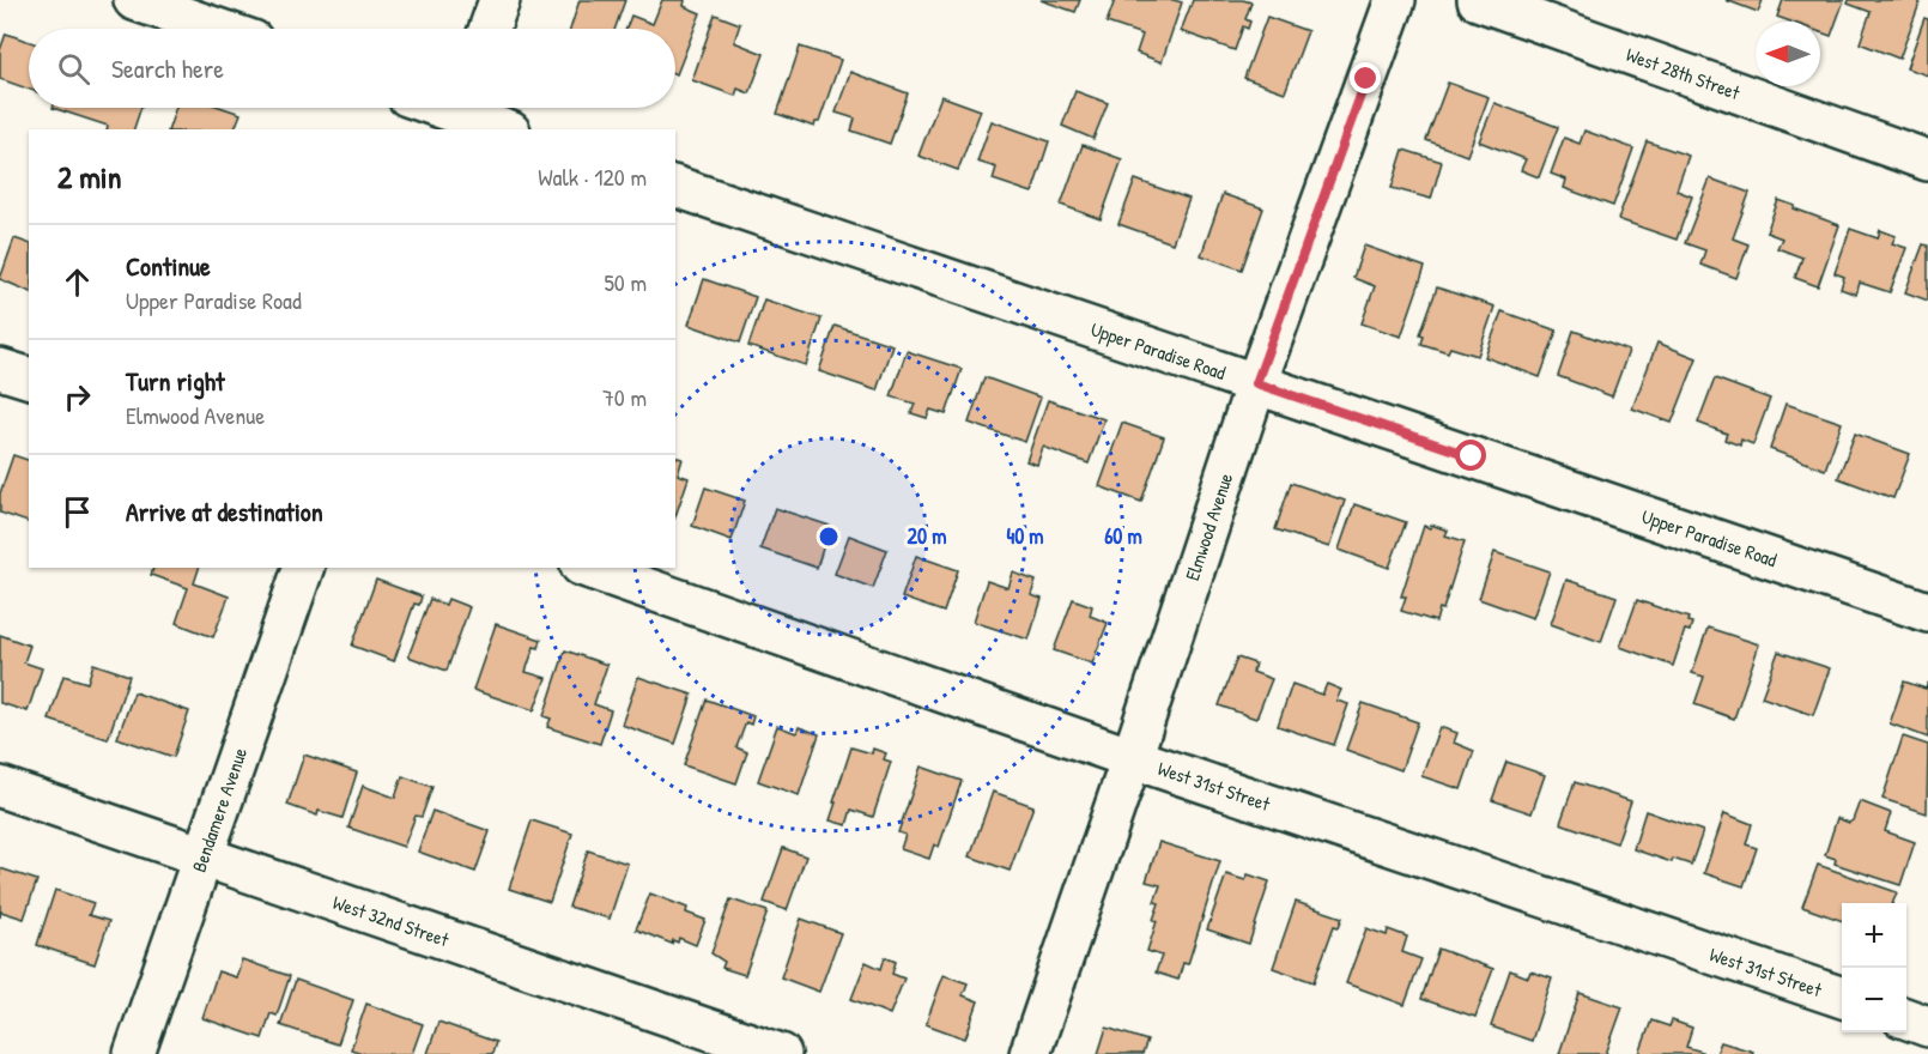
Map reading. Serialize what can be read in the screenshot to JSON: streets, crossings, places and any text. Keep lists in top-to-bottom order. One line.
{"streets":{"street":["West 28th Street","Upper Paradise Road","Elmwood Avenue","West 31st Street","Bendamere Avenue","West 32nd Street"]},"crossings":[["Upper Paradise Road","Elmwood Avenue"],["Elmwood Avenue","West 31st Street"],["Bendamere Avenue","West 32nd Street"]],"north":"left","page":{"search":"Search here","heading":["2 min","Walk · 120 m"],"list":[["Continue","Upper Paradise Road","50 m"],["Turn right","Elmwood Avenue","70 m"],"Arrive at destination"],"map_buttons":["+","−"]},"rings":["20 m","40 m","60 m"]}
